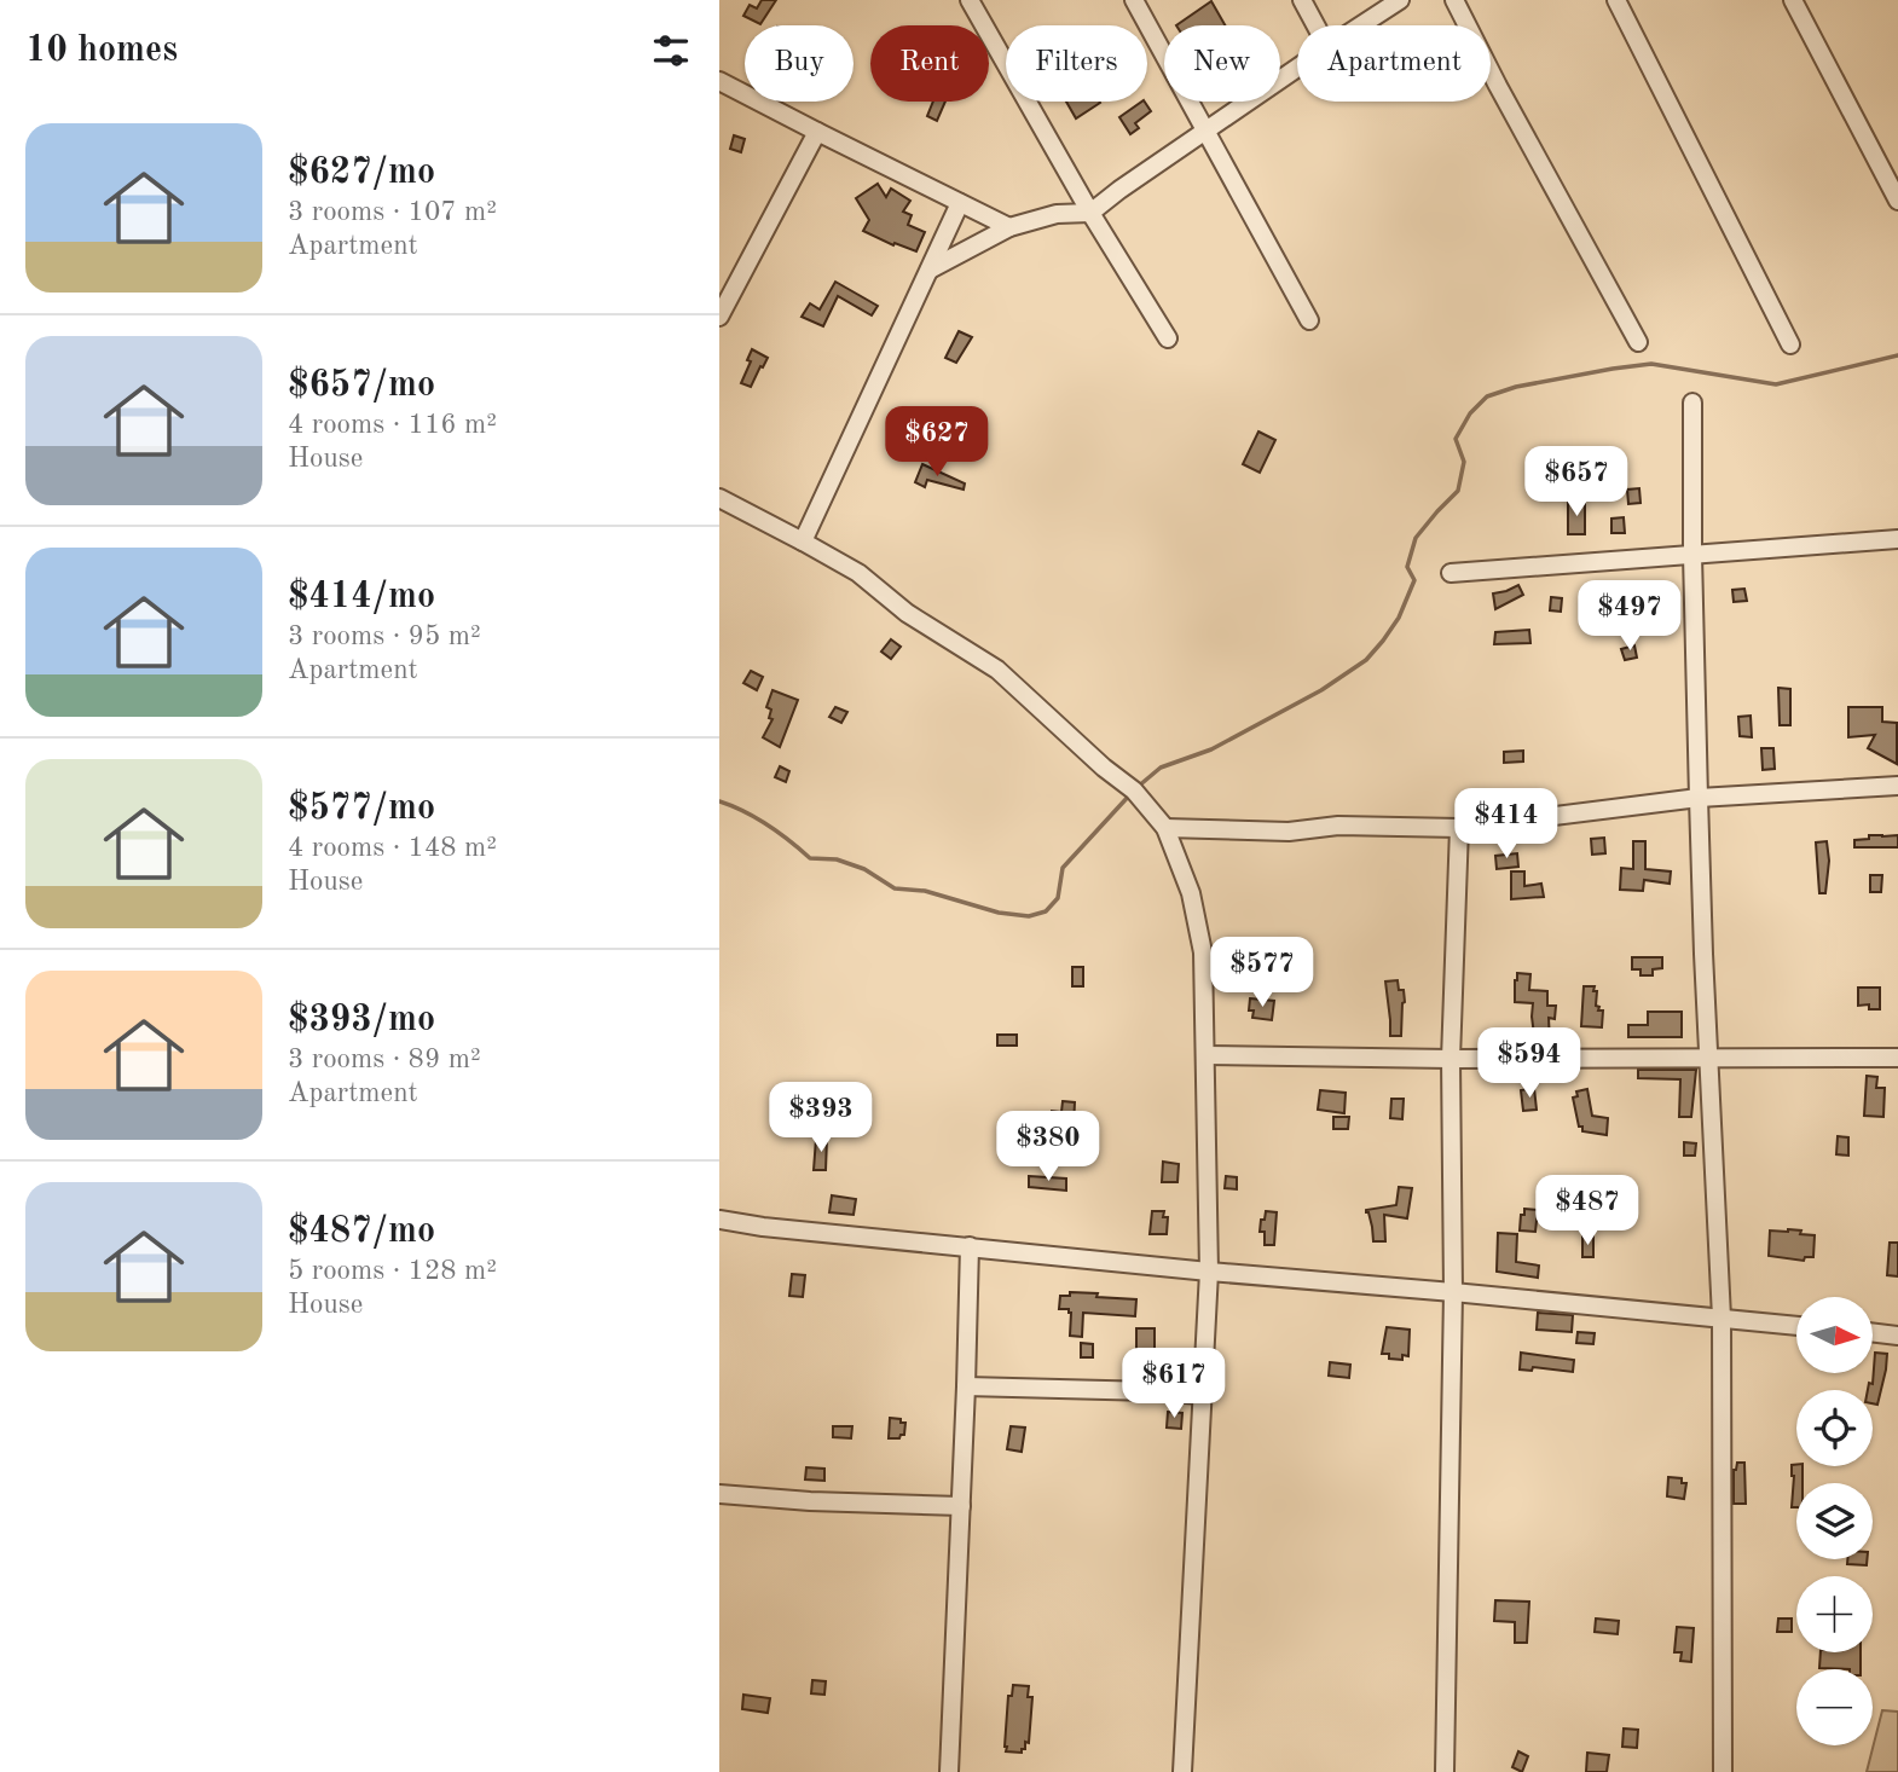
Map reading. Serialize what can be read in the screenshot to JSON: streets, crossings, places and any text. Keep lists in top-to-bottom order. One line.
{"north":"right","page":{"heading":"10 homes","chip":["Buy","Rent","Filters","New","Apartment"],"list":[{"name":"$627/mo","note":"3 rooms · 107 m² · Apartment"},{"name":"$657/mo","note":"4 rooms · 116 m² · House"},{"name":"$414/mo","note":"3 rooms · 95 m² · Apartment"},{"name":"$577/mo","note":"4 rooms · 148 m² · House"},{"name":"$393/mo","note":"3 rooms · 89 m² · Apartment"},{"name":"$487/mo","note":"5 rooms · 128 m² · House"}],"price":["$627","$657","$497","$414","$577","$594","$393","$380","$487","$617"],"map_buttons":["+","−"]}}
